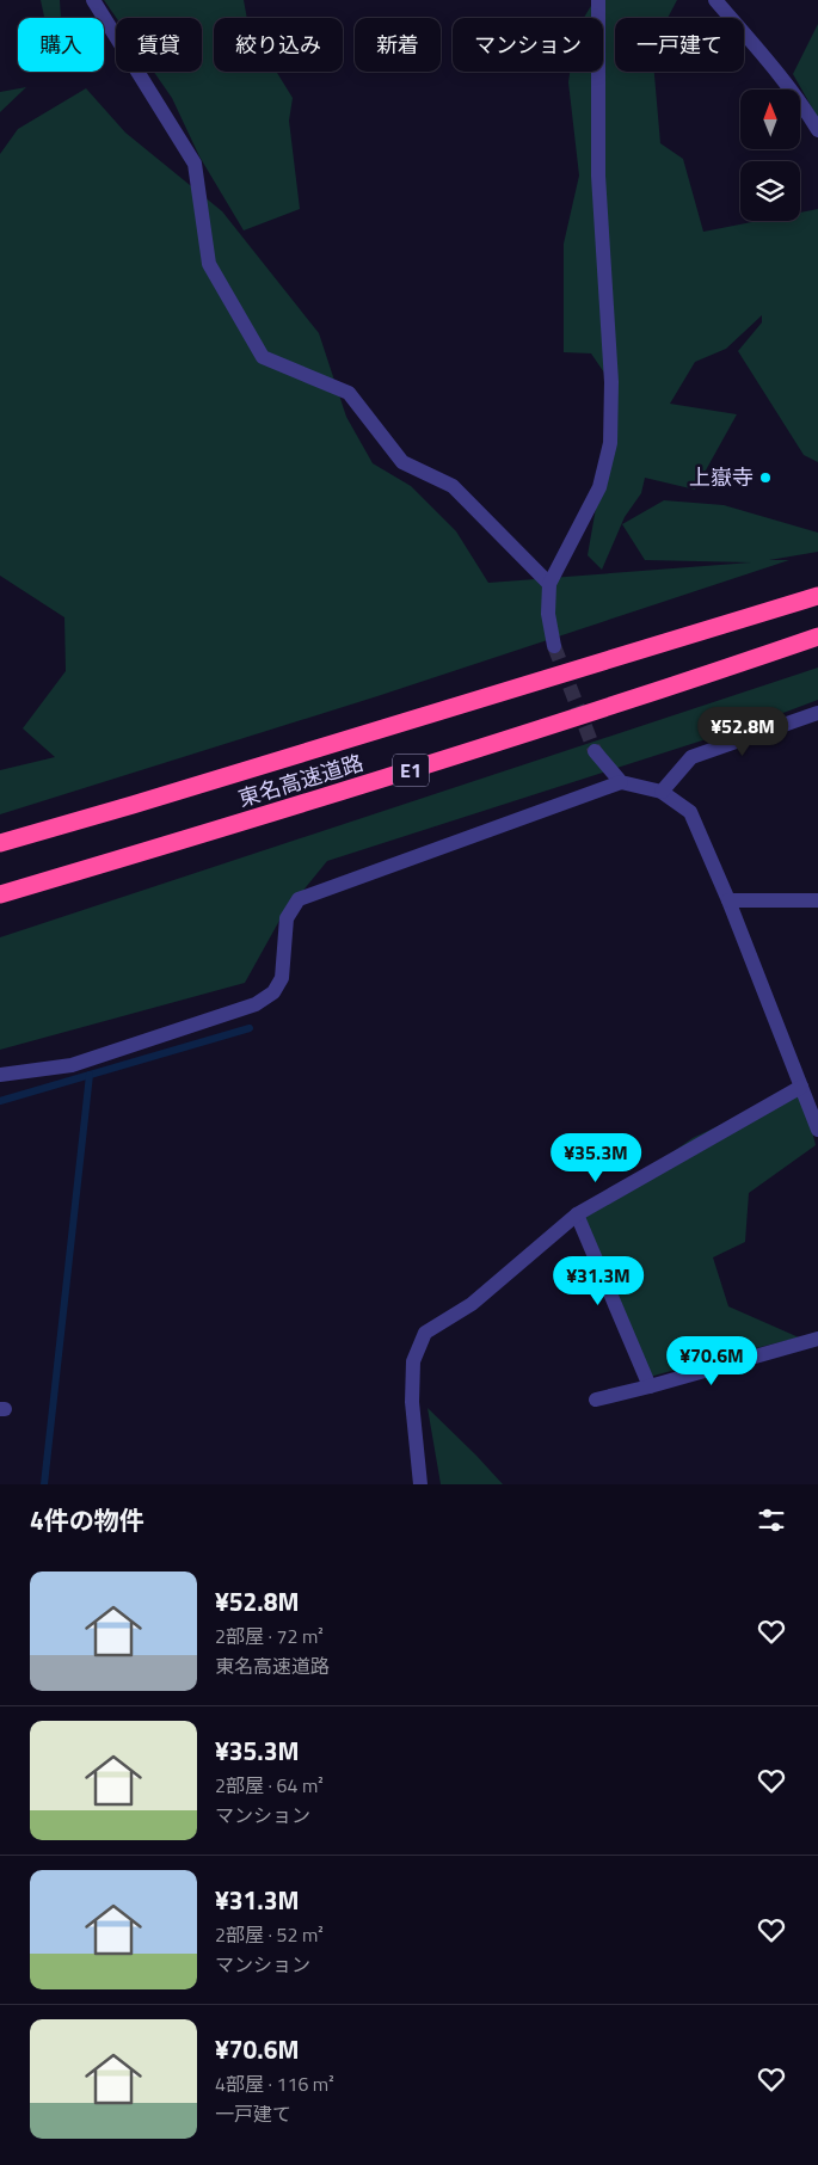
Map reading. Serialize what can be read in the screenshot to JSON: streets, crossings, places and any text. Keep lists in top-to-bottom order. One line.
{"streets":{"highway":["E1","東名高速道路"]},"places":["上嶽寺"],"north":"top","page":{"chip":["購入","賃貸","絞り込み","新着","マンション","一戸建て"],"price":["¥52.8M","¥35.3M","¥31.3M","¥70.6M"],"heading":"4件の物件","list":[{"name":"¥52.8M","note":"2部屋 · 72 m² · 東名高速道路"},{"name":"¥35.3M","note":"2部屋 · 64 m² · マンション"},{"name":"¥31.3M","note":"2部屋 · 52 m² · マンション"},{"name":"¥70.6M","note":"4部屋 · 116 m² · 一戸建て"}]}}
